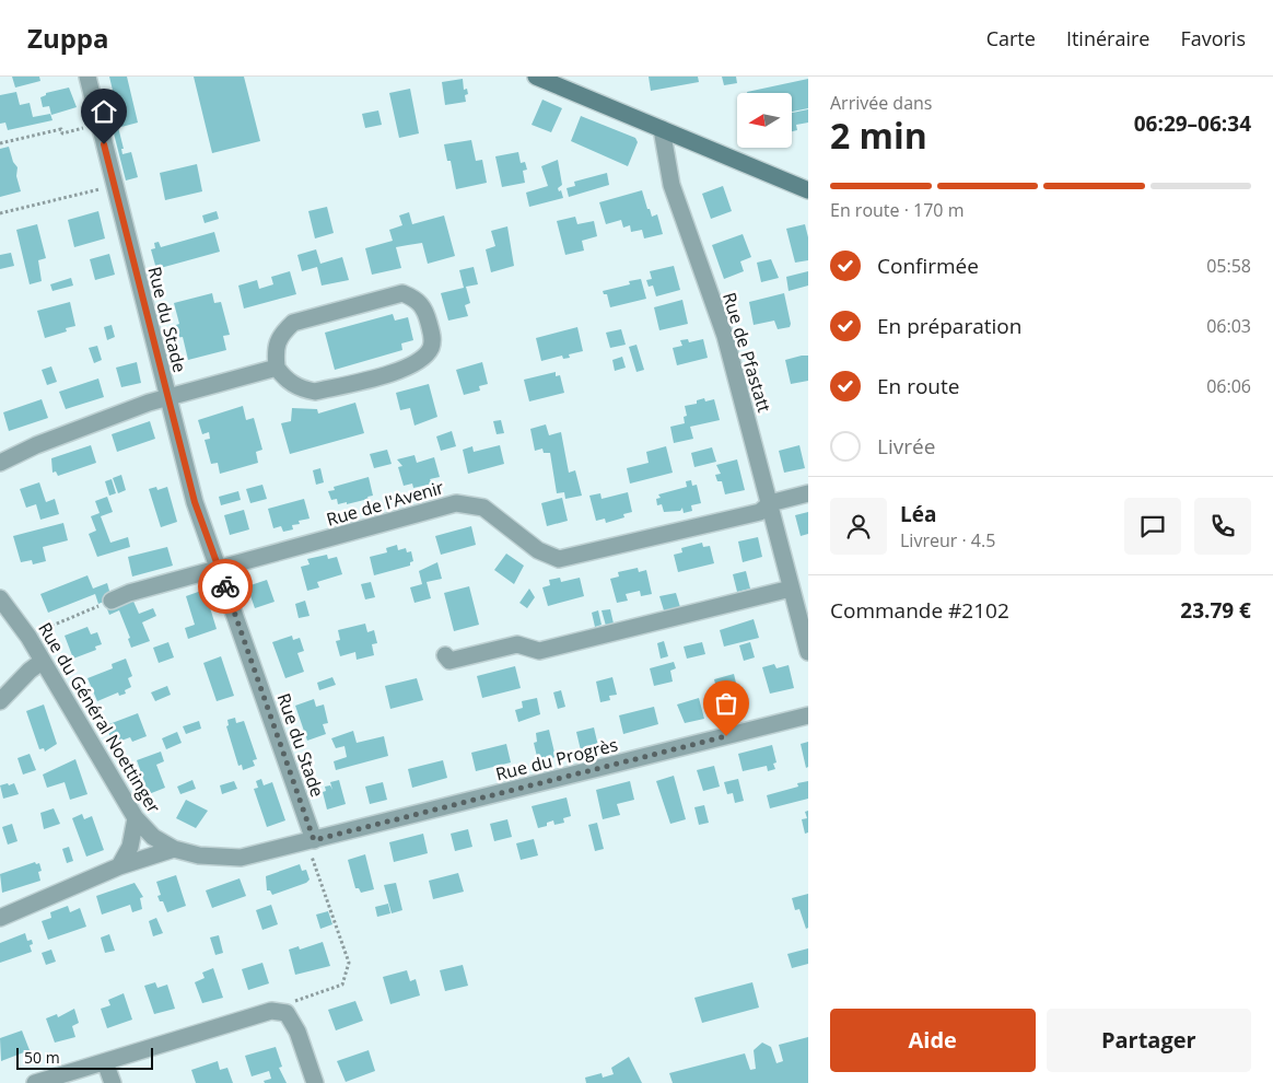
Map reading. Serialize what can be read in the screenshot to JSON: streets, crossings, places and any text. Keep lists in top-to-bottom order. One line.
{"streets":{"street":["Rue du Stade","Rue de Pfastatt","Rue de l'Avenir","Rue du Général Noettinger","Rue du Progrès"]},"crossings":[["Rue du Stade","Rue de l'Avenir"],["Rue du Stade","Rue du Progrès"],["Rue de Pfastatt","Rue de l'Avenir"],["Rue du Général Noettinger","Rue du Progrès"]],"scale_bar":"50 m","north":"left","page":{"header":"Zuppa","nav":["Carte","Itinéraire","Favoris"],"heading":["2 min","Arrivée dans","06:29–06:34"],"panel":["Léa","Livreur · 4.5","Commande #2102","23.79 €"],"bar":"En route · 170 m","list":[["Confirmée","05:58"],["En préparation","06:03"],["En route","06:06"],"Livrée"],"buttons":["Aide","Partager"],"scale":"50 m"}}
